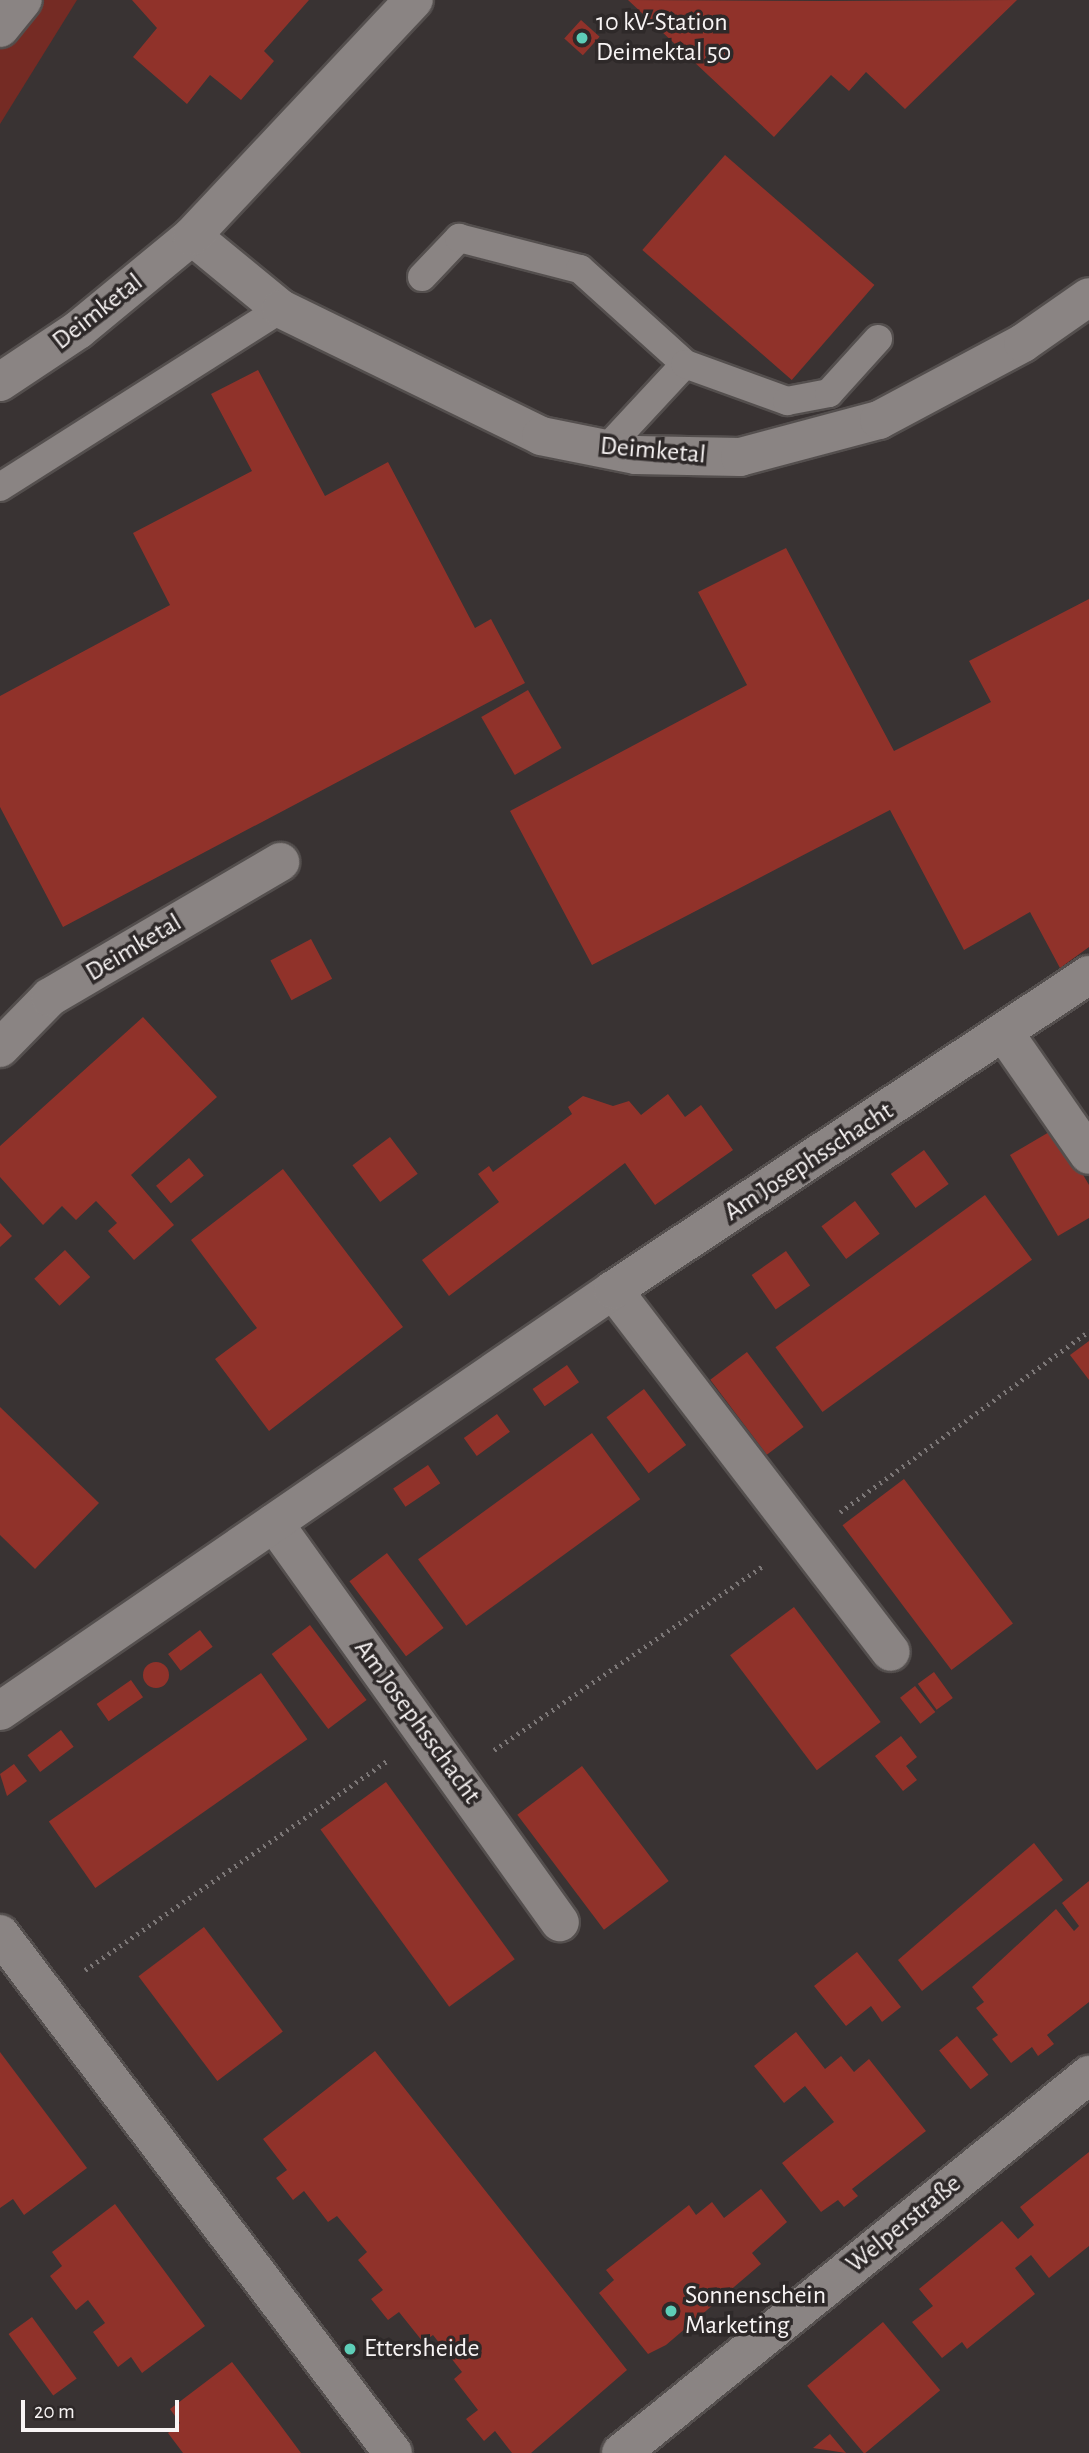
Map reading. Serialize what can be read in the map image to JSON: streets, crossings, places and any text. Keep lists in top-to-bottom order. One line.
{"streets":{"street":["Deimketal","Am Josephsschacht","Welperstraße"]},"places":["10 kV-Station Deimektal 50","Sonnenschein Marketing","Ettersheide"],"scale_bar":"20 m"}
